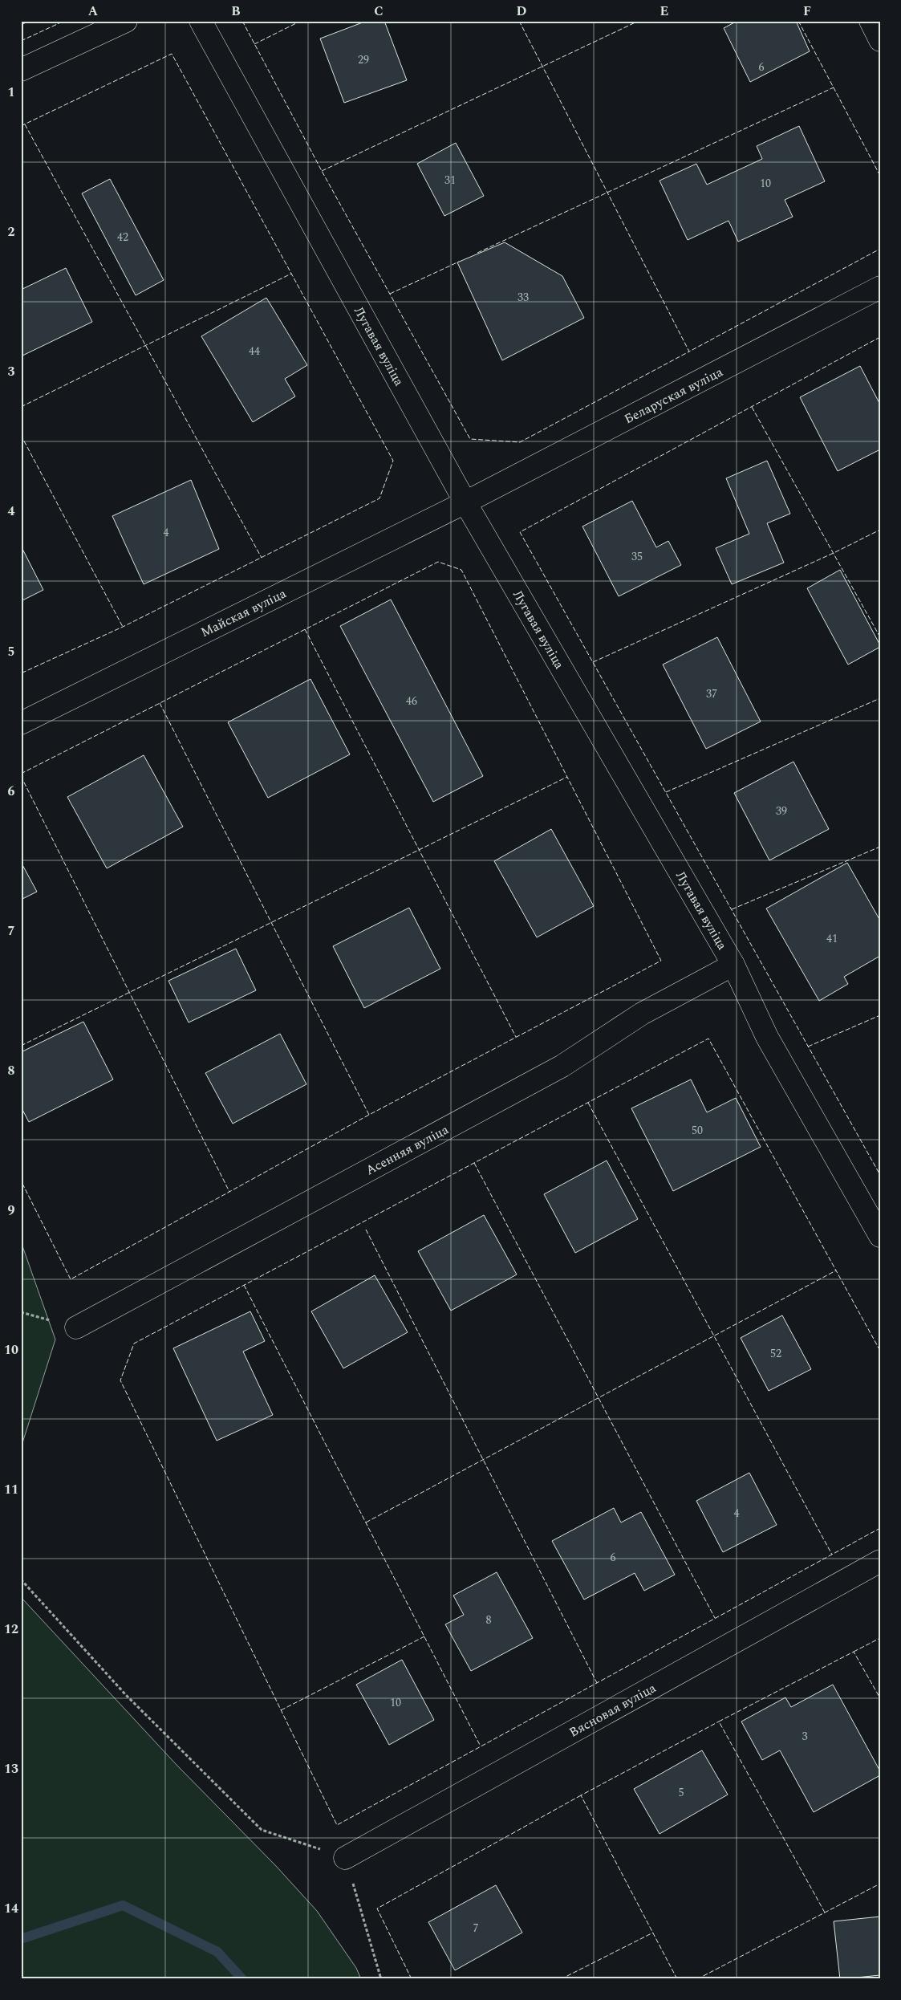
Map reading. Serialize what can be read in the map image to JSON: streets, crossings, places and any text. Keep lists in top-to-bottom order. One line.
{"streets":{"street":["Лугавая вуліца","Беларуская вуліца","Майская вуліца","Асенняя вуліца","Вясновая вуліца"]},"crossings":[["Лугавая вуліца","Беларуская вуліца"],["Лугавая вуліца","Майская вуліца"],["Лугавая вуліца","Асенняя вуліца"],["Беларуская вуліца","Майская вуліца"]],"house_numbers":["29","6","31","10","42","33","44","4","35","37","46","39","41","50","52","4","6","8","10","3","5","7"],"grid":{"columns":["A","B","C","D","E","F"],"rows":["1","2","3","4","5","6","7","8","9","10","11","12","13","14"]}}
